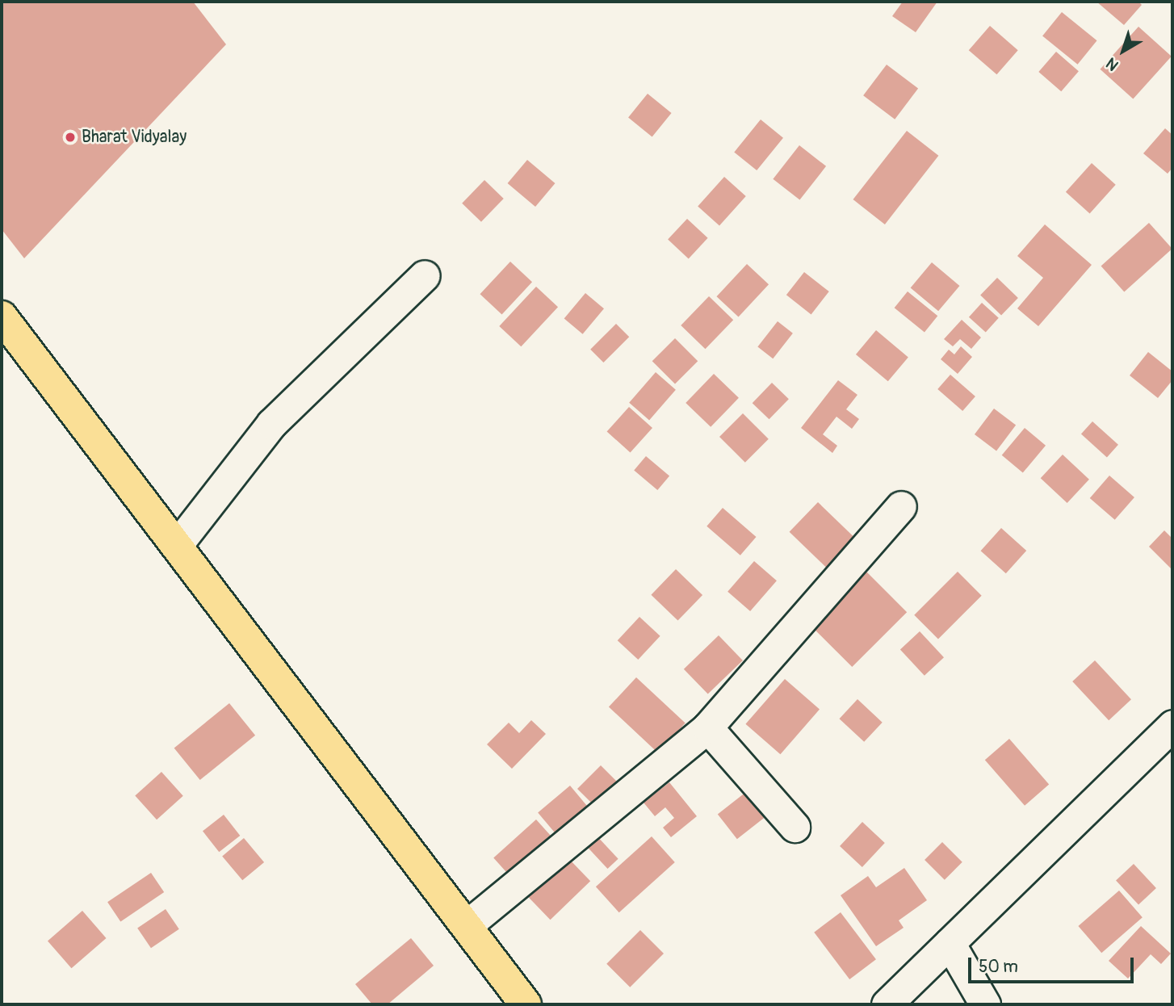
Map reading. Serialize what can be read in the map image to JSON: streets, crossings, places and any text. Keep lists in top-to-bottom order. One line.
{"places":["Bharat Vidyalay"],"scale_bar":"50 m","north":"bottom left"}
